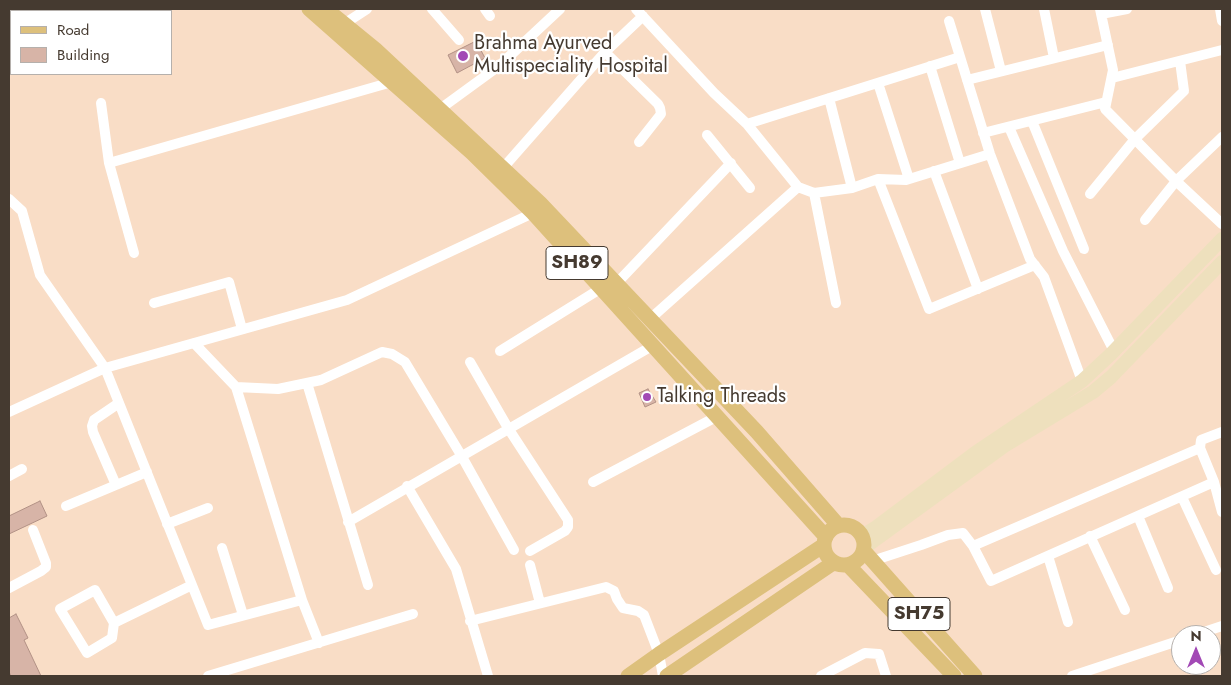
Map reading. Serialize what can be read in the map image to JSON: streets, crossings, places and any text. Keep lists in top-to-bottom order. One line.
{"streets":{"main road":["SH89","SH75"]},"crossings":[["SH89","SH75"]],"places":["Brahma Ayurved Multispeciality Hospital","Talking Threads"],"legend":["Road","Building"],"north":"top"}
